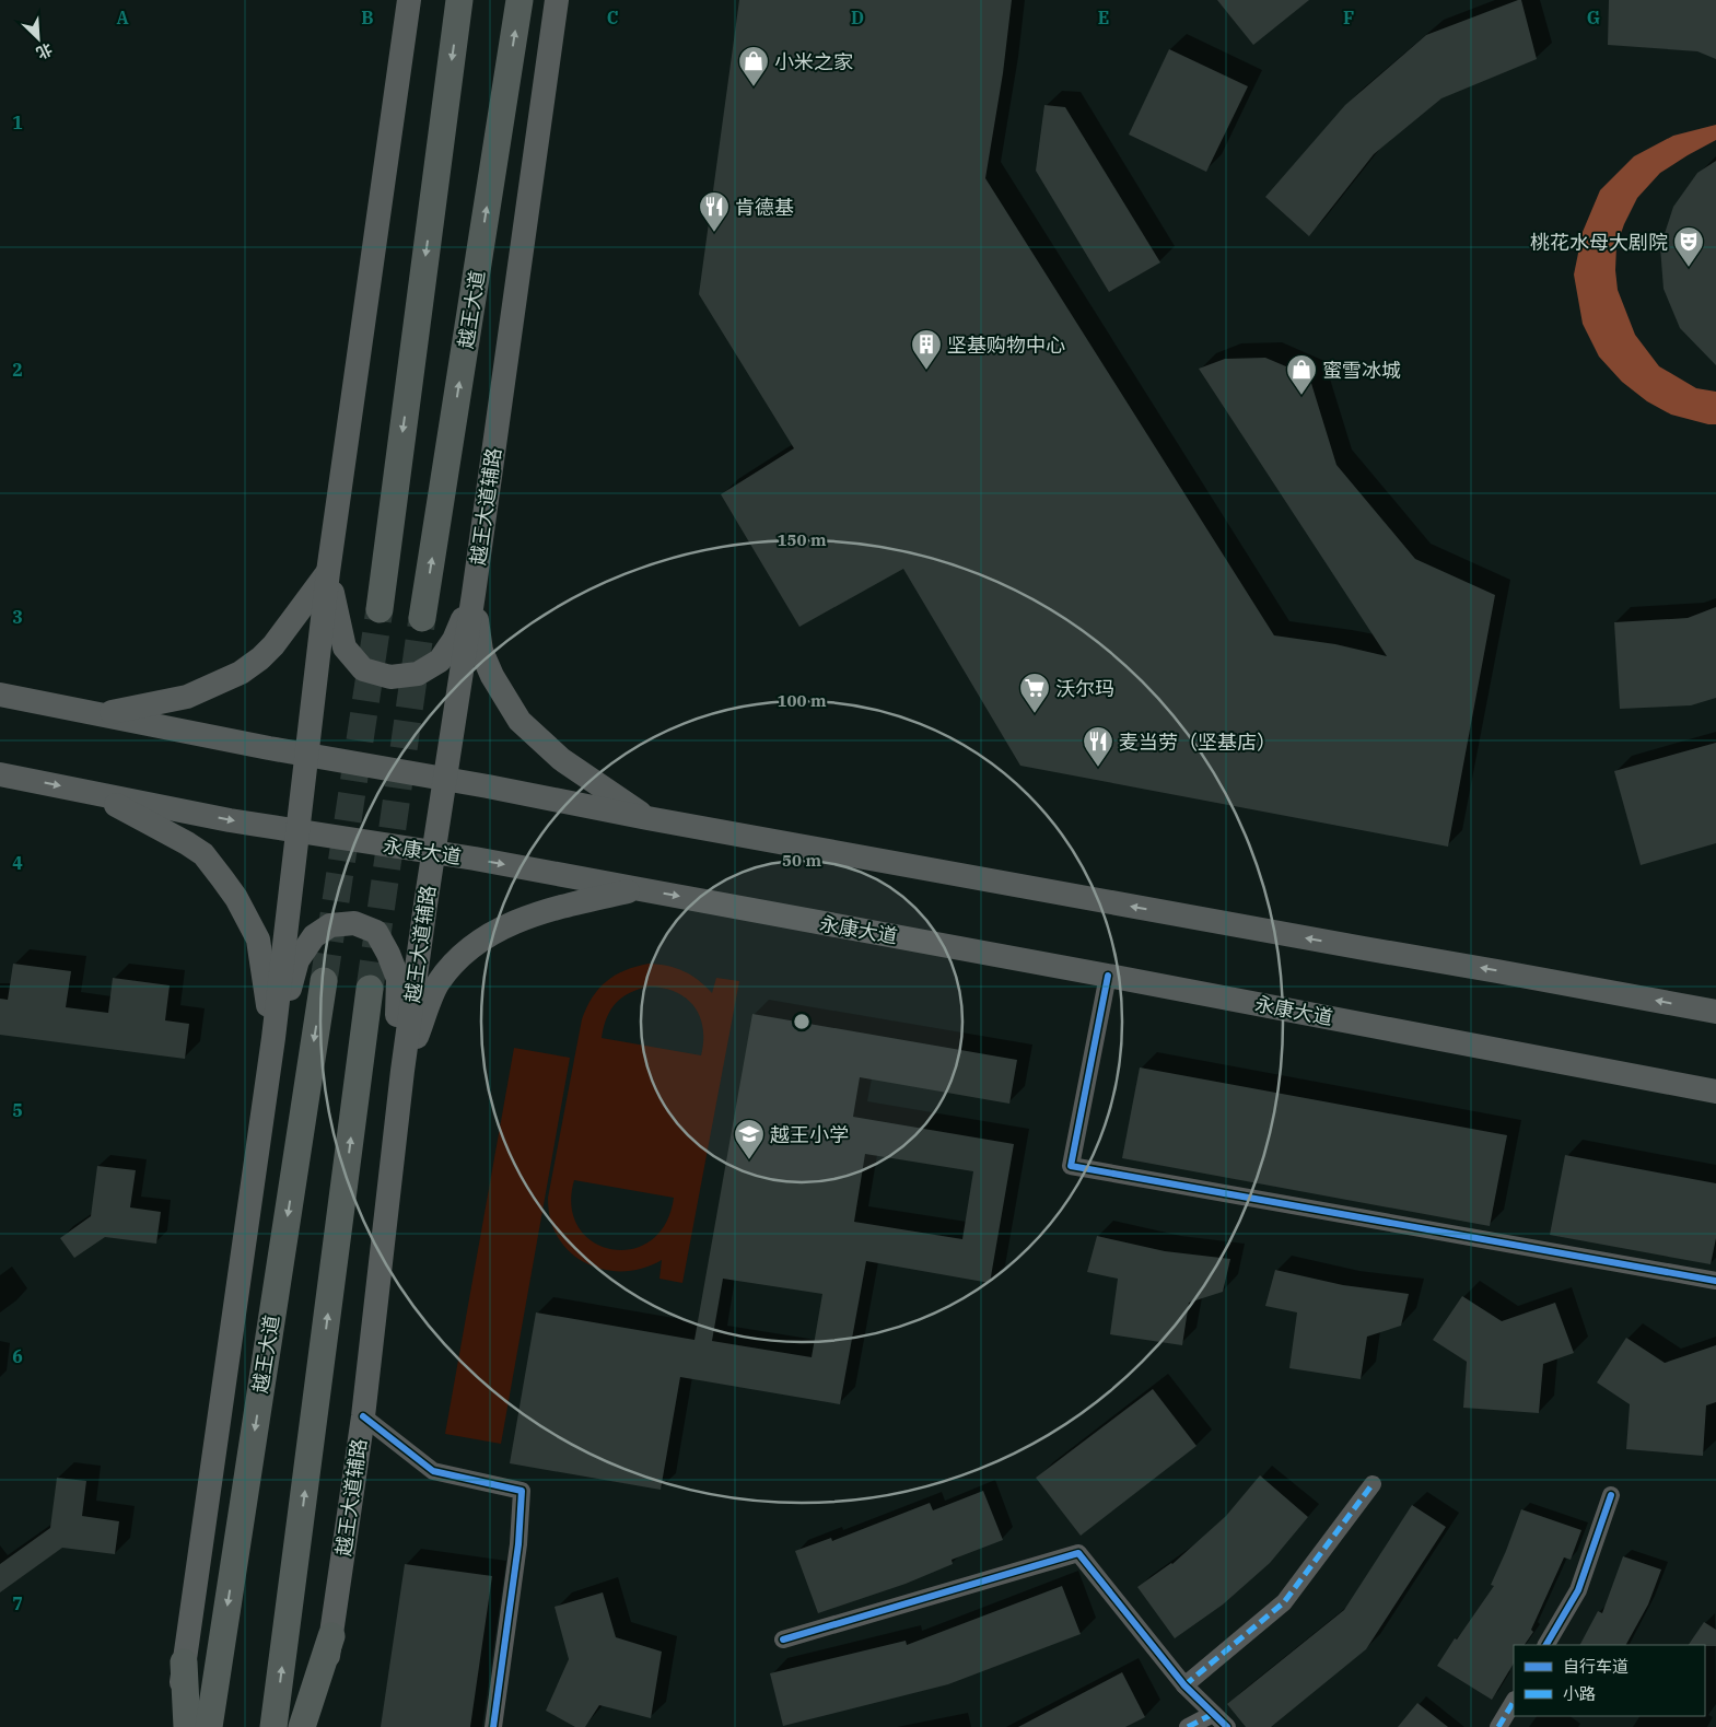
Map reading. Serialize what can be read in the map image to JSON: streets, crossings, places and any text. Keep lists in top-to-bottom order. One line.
{"streets":{"main road":["越王大道","越王大道辅路","永康大道"]},"crossings":[["越王大道辅路","永康大道"]],"places":{"shop":["小米之家","蜜雪冰城"],"restaurant":["肯德基","麦当劳（坚基店）"],"theatre":["桃花水母大剧院"],"building":["坚基购物中心"],"supermarket":["沃尔玛"],"school or university":["越王小学"]},"legend":["自行车道","小路"],"north":"bottom right","grid":{"columns":["A","B","C","D","E","F","G"],"rows":["1","2","3","4","5","6","7"]},"rings":["150 m","100 m","50 m"]}
